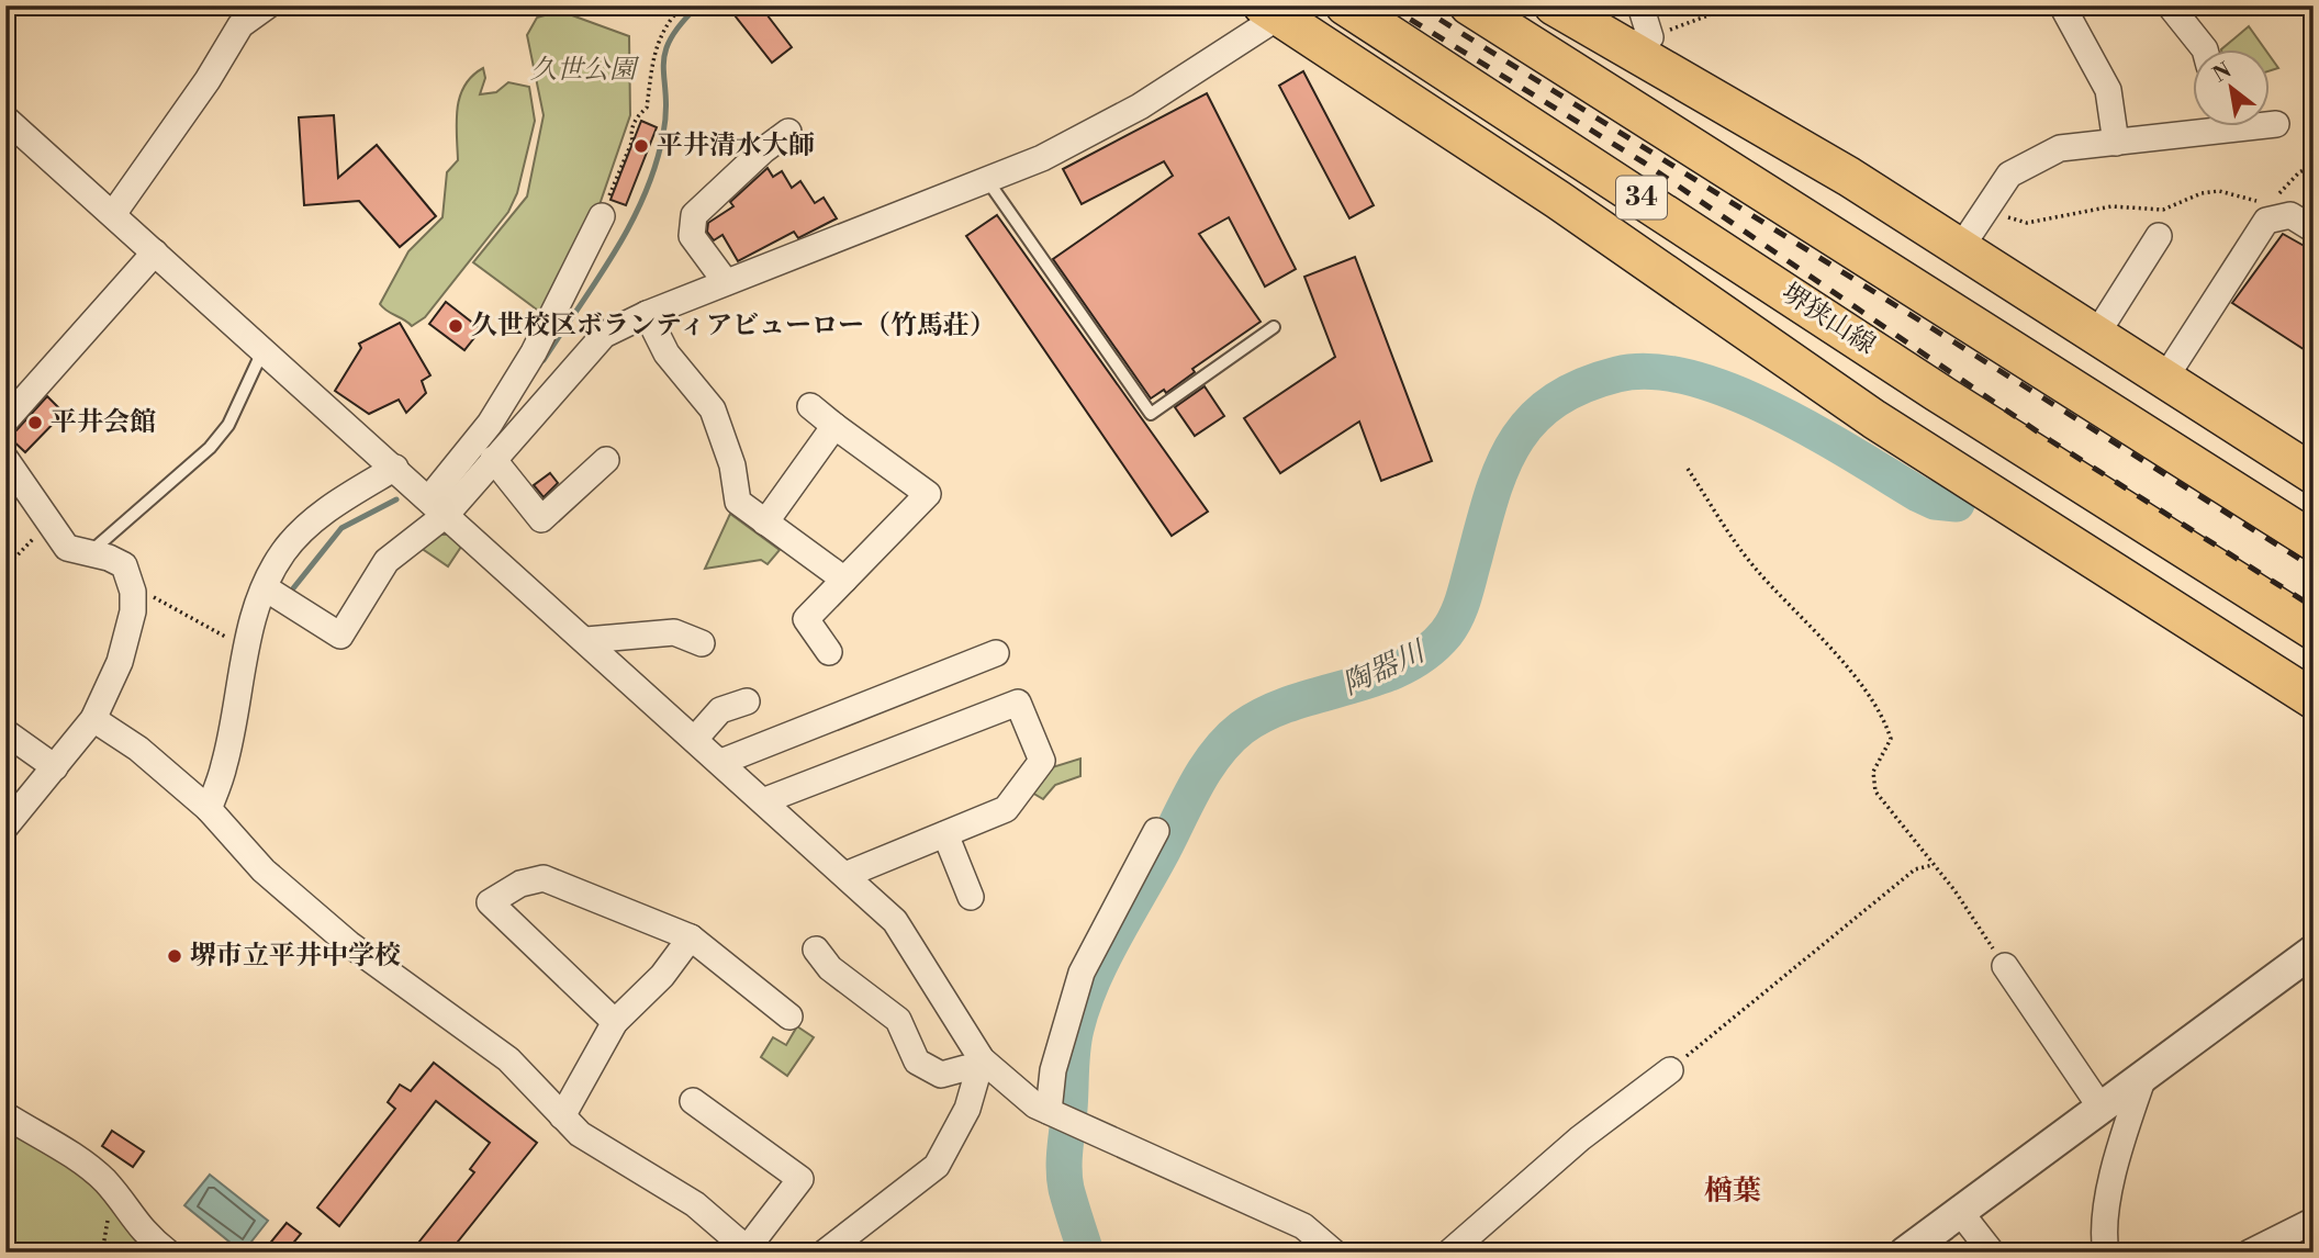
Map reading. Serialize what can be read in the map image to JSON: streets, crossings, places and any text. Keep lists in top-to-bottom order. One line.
{"streets":{"main road":["34","堺狭山線"]},"districts":["楢葉"],"water":["陶器川"],"parks":["久世公園"],"places":["平井清水大師","久世校区ボランティアビューロー（竹馬荘）","平井会館","堺市立平井中学校"],"north":"top left"}
